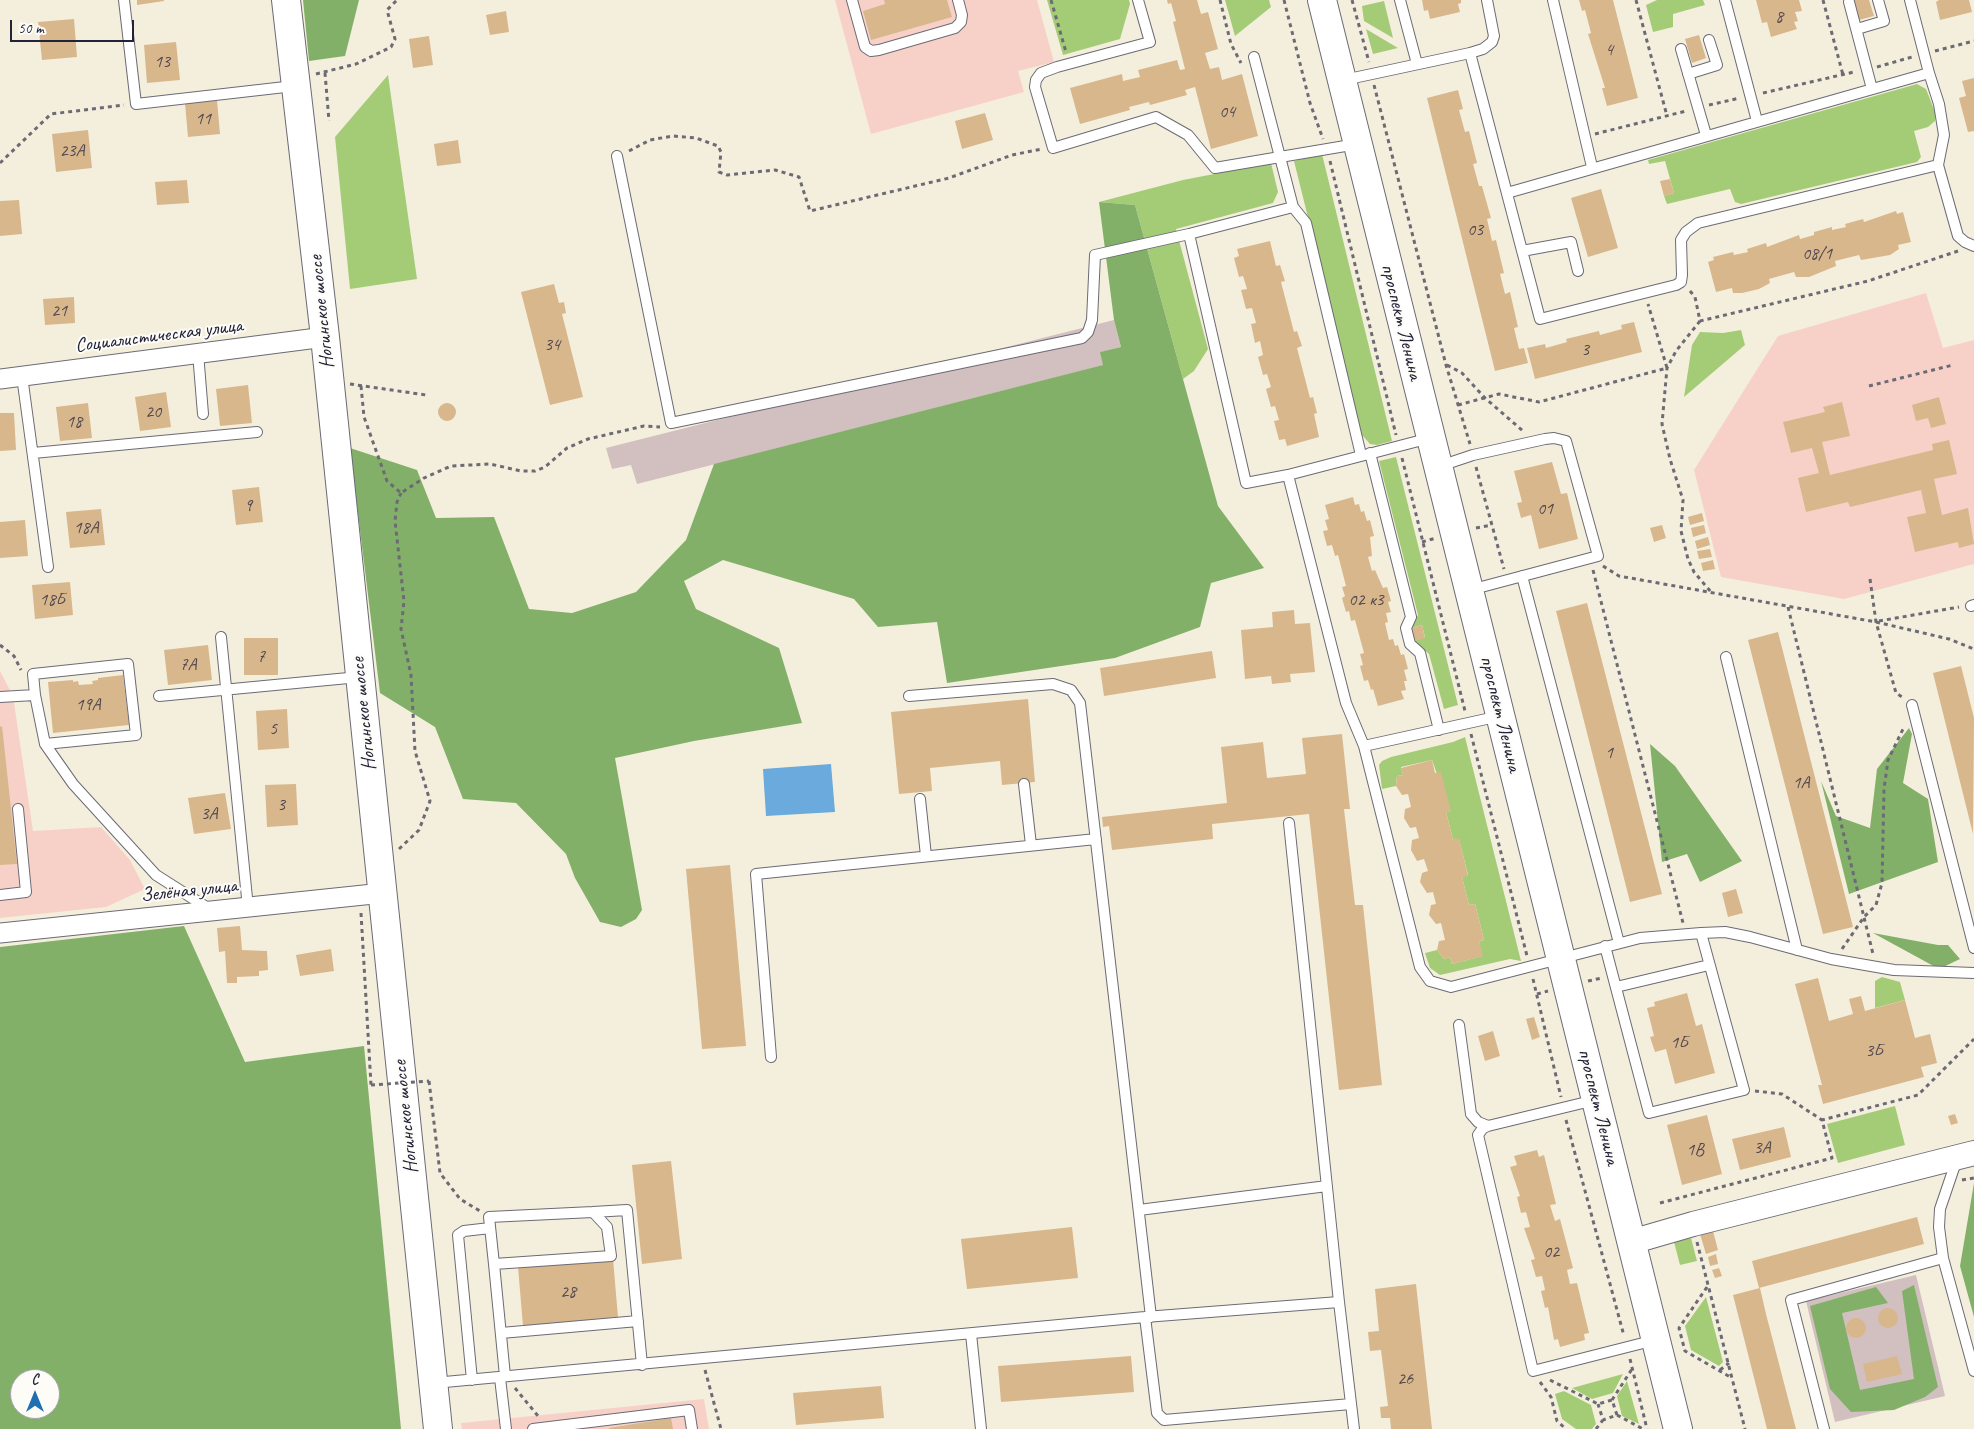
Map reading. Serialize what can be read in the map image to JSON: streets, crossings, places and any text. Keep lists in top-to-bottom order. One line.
{"streets":{"main road":["Ногинское шоссе","проспект Ленина"],"street":["Социалистическая улица","Зелёная улица"]},"crossings":[["Ногинское шоссе","Социалистическая улица"],["Ногинское шоссе","Зелёная улица"]],"house_numbers":["8","4","13","04","11","23А","03","08/1","21","34","3","20","18","9","01","18А","18Б","02 к3","7","7А","19А","5","1","1А","3","3А","1Б","3Б","3А","1В","02","28","26"],"scale_bar":"50 m","north":"top"}
